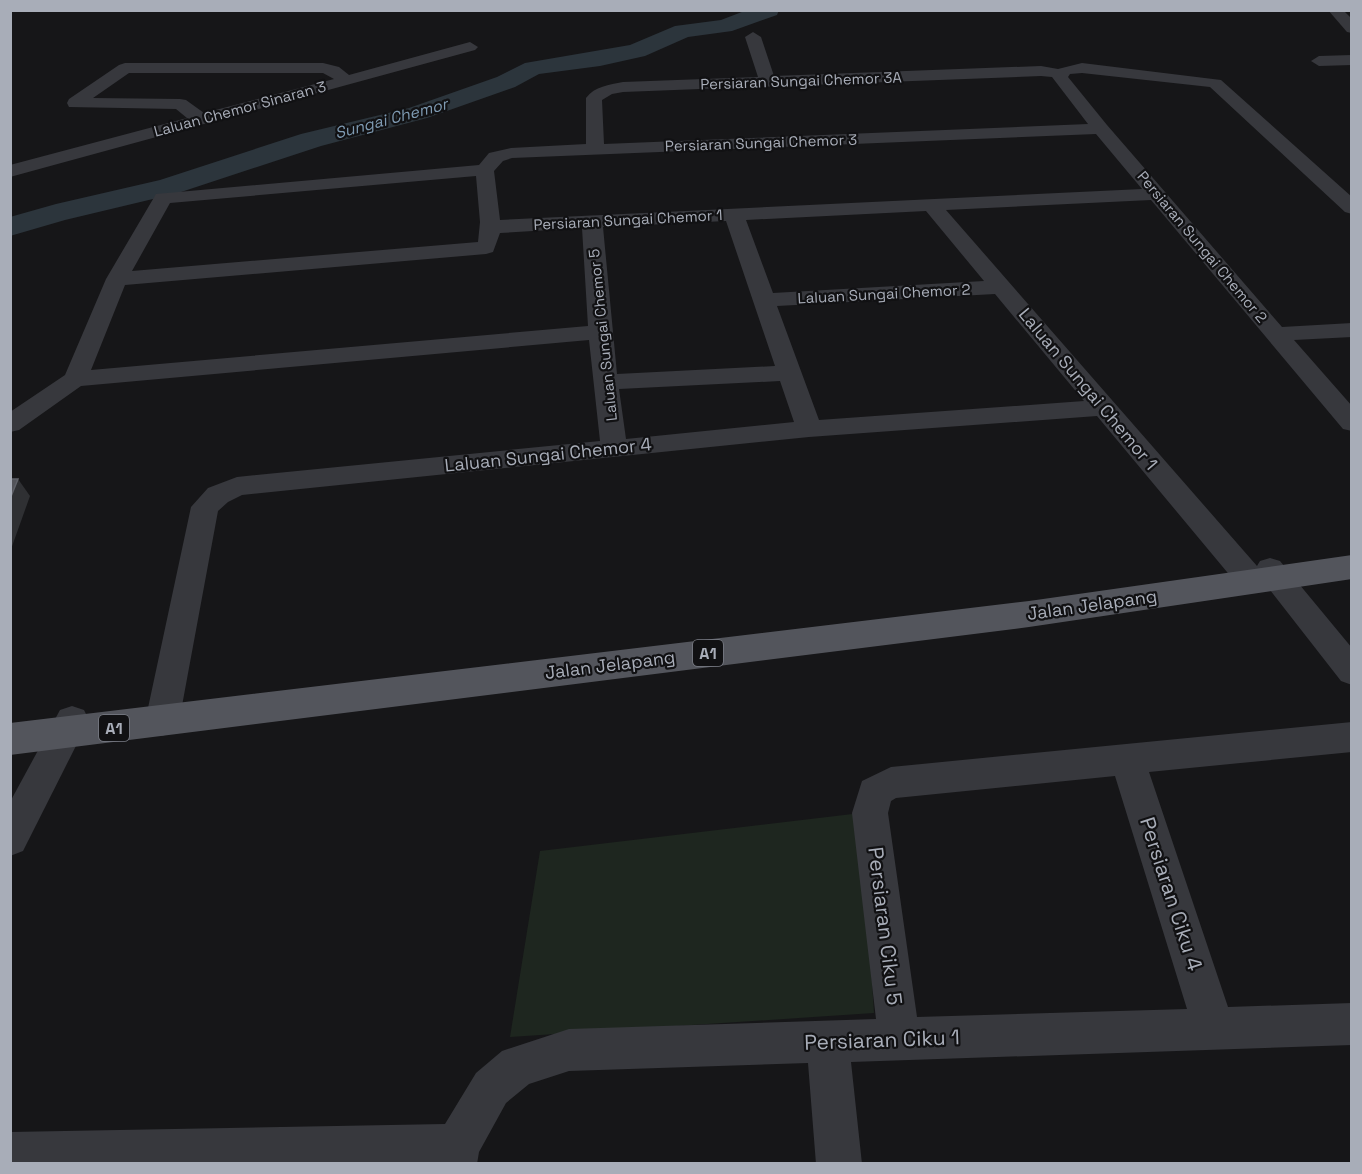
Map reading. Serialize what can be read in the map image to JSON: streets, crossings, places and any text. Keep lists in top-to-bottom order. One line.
{"streets":{"main road":["Jalan Jelapang","A1"],"street":["Persiaran Sungai Chemor 3A","Laluan Chemor Sinaran 3","Persiaran Sungai Chemor 3","Persiaran Sungai Chemor 1","Persiaran Sungai Chemor 2","Laluan Sungai Chemor 2","Laluan Sungai Chemor 5","Laluan Sungai Chemor 1","Laluan Sungai Chemor 4","Persiaran Ciku 4","Persiaran Ciku 5","Persiaran Ciku 1"]},"crossings":[["Persiaran Sungai Chemor 3A","Persiaran Sungai Chemor 3"],["Persiaran Sungai Chemor 3A","Persiaran Sungai Chemor 2"],["Persiaran Sungai Chemor 3","Persiaran Sungai Chemor 2"],["Persiaran Sungai Chemor 1","Persiaran Sungai Chemor 2"],["Persiaran Sungai Chemor 1","Laluan Sungai Chemor 5"],["Persiaran Sungai Chemor 1","Laluan Sungai Chemor 1"],["Laluan Sungai Chemor 2","Laluan Sungai Chemor 1"],["Laluan Sungai Chemor 5","Laluan Sungai Chemor 4"],["Laluan Sungai Chemor 1","Laluan Sungai Chemor 4"],["Laluan Sungai Chemor 1","Jalan Jelapang"],["Laluan Sungai Chemor 4","Jalan Jelapang"],["Persiaran Ciku 4","Persiaran Ciku 5"],["Persiaran Ciku 4","Persiaran Ciku 1"],["Persiaran Ciku 5","Persiaran Ciku 1"]],"water":["Sungai Chemor"]}
